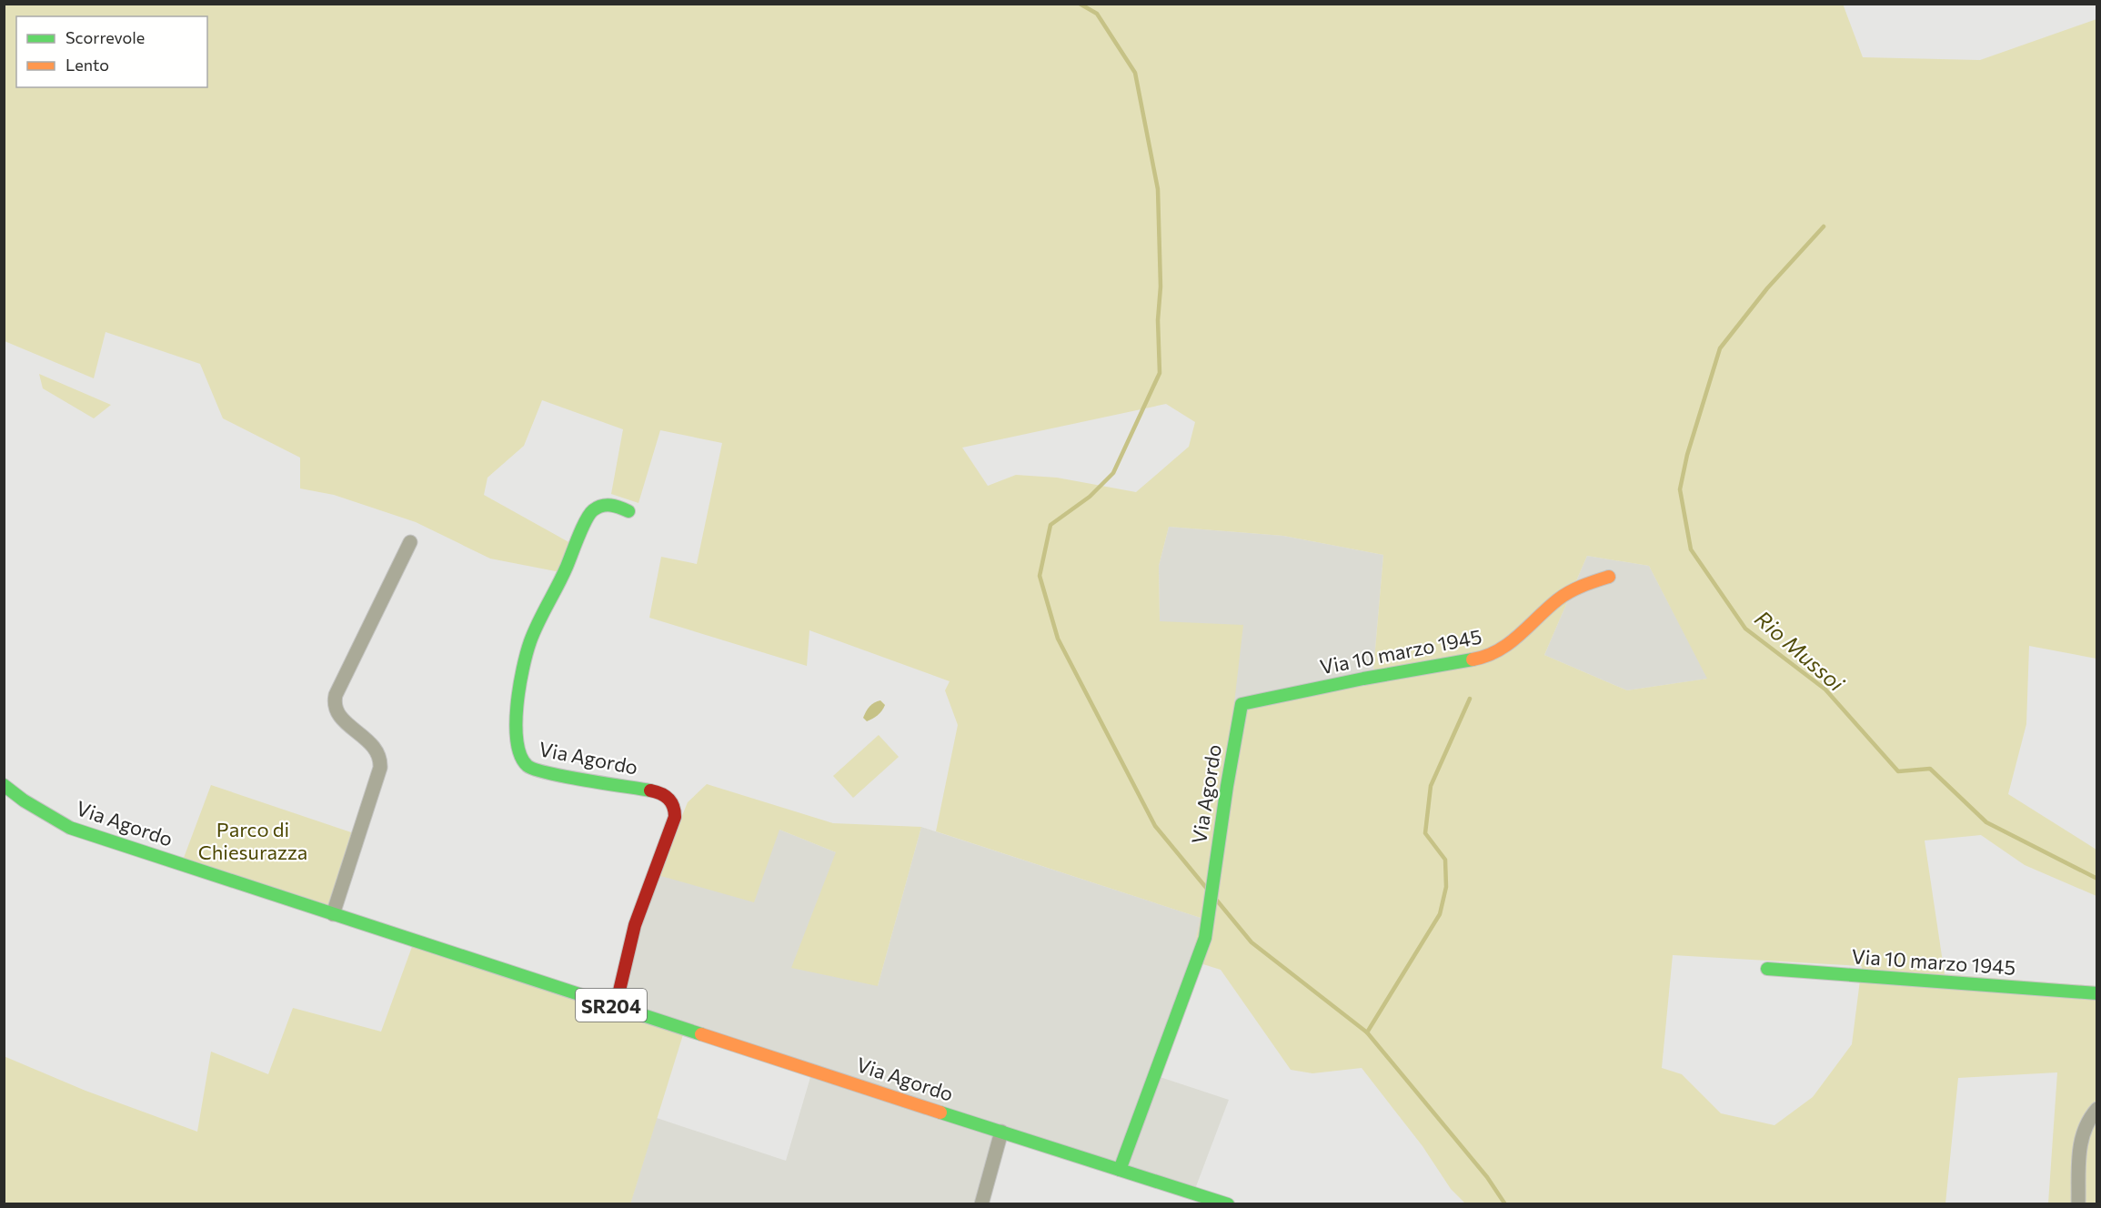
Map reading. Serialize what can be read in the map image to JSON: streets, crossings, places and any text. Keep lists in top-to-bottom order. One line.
{"streets":{"street":["Via 10 marzo 1945","Via Agordo","SR204"]},"crossings":[["Via 10 marzo 1945","Via Agordo"]],"water":["Rio Mussoi"],"parks":["Parco di Chiesurazza"],"legend":["Scorrevole","Lento"]}
